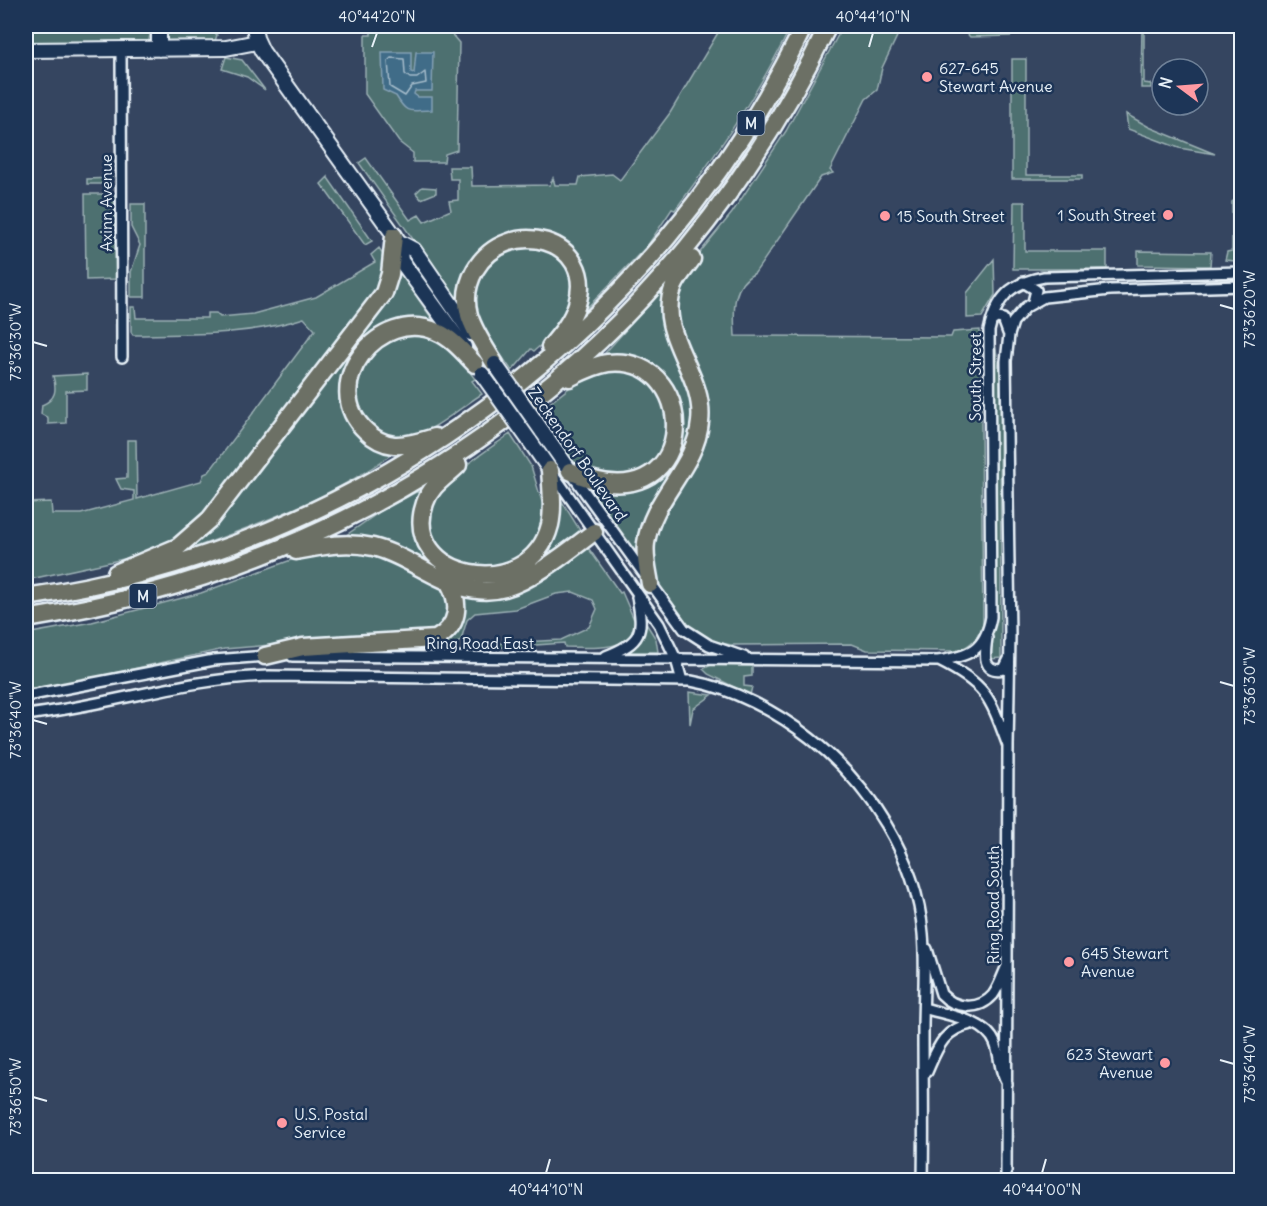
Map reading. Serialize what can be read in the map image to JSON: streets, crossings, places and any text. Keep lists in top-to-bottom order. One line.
{"streets":{"highway":["M"],"main road":["Zeckendorf Boulevard"],"street":["Axinn Avenue","South Street","Ring Road East","Ring Road South"]},"crossings":[["South Street","Ring Road South"],["Zeckendorf Boulevard","Ring Road East"],["Ring Road East","Ring Road South"]],"places":["627-645 Stewart Avenue","1 South Street","15 South Street","645 Stewart Avenue","623 Stewart Avenue","U.S. Postal Service"],"north":"left","coordinates":["40°44'20\"N","40°44'10\"N","73°36'20\"W","73°36'30\"W","73°36'40\"W","73°36'50\"W","40°44'00\"N"]}
